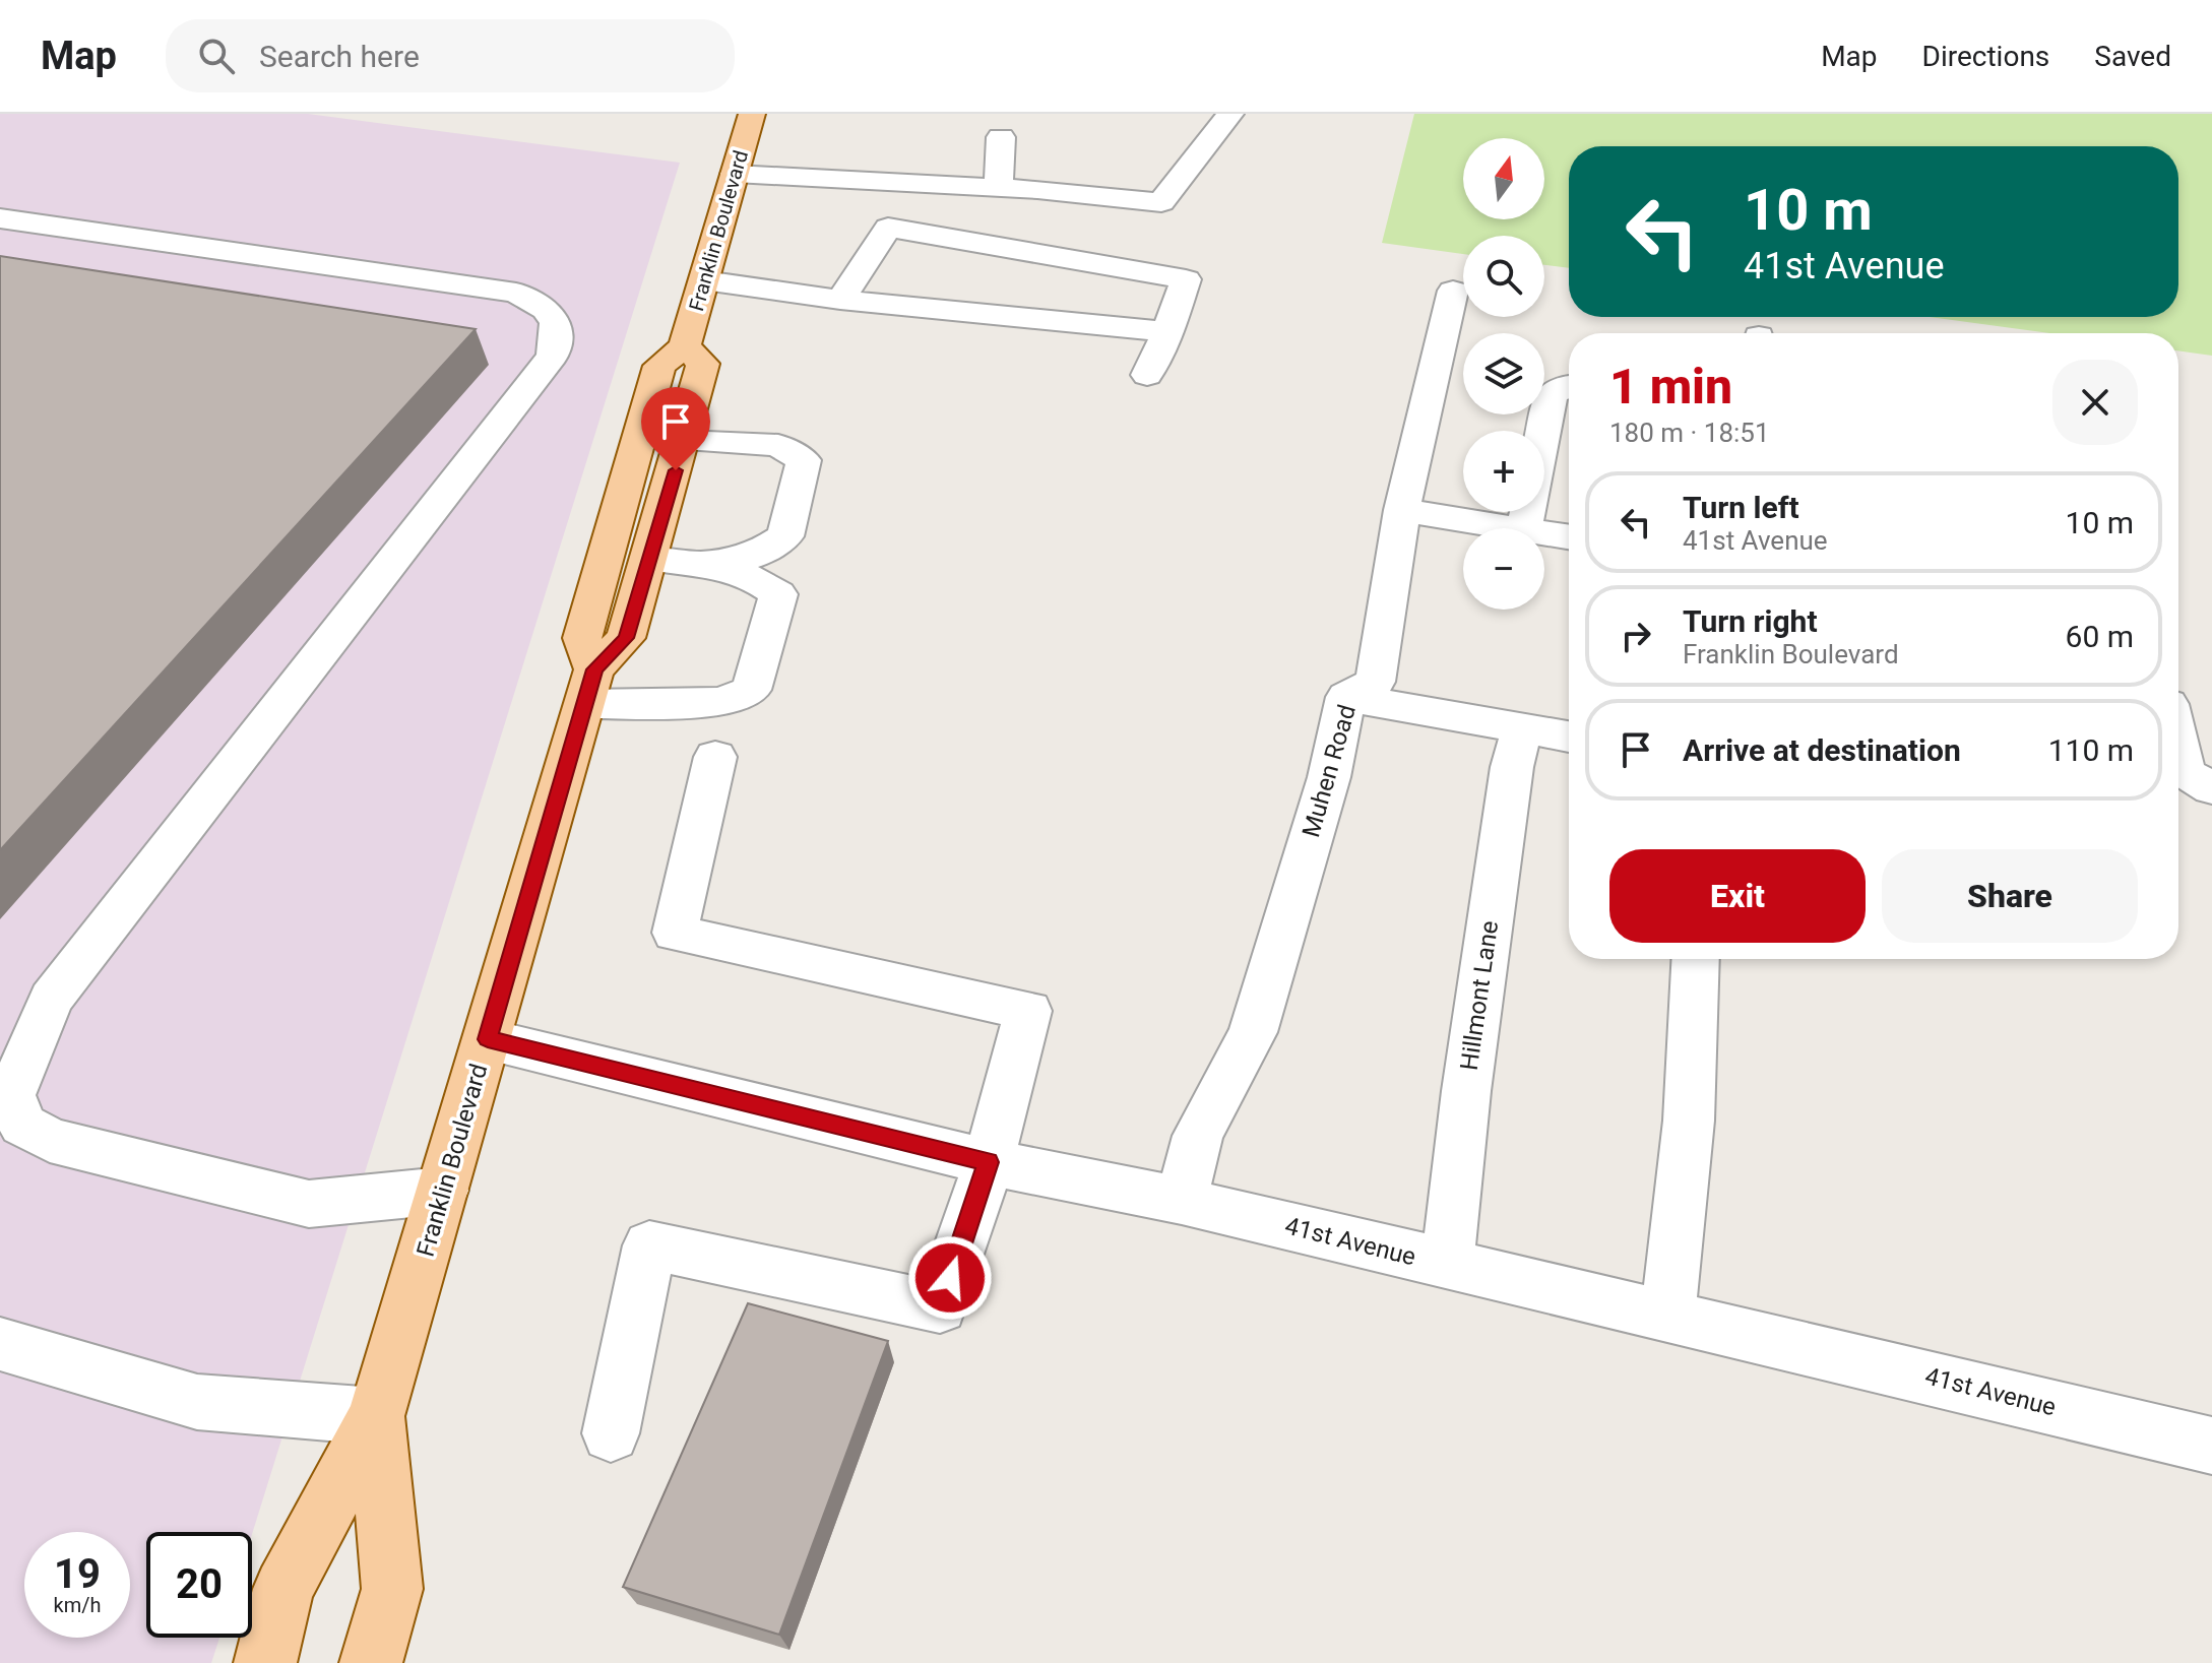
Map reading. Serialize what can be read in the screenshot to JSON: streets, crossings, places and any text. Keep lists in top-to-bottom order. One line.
{"streets":{"main road":["Franklin Boulevard"],"street":["Muhen Road","Hillmont Lane","41st Avenue"]},"crossings":[["Franklin Boulevard","41st Avenue"],["Muhen Road","41st Avenue"],["Hillmont Lane","41st Avenue"]],"north":"top","page":{"header":"Map","search":"Search here","nav":["Map","Directions","Saved"],"map_buttons":["+","−"],"turn":["10 m","41st Avenue"],"heading":["1 min","180 m · 18:51"],"list":[{"name":"Turn left","note":"41st Avenue","value":"10 m"},{"name":"Turn right","note":"Franklin Boulevard","value":"60 m"},{"name":"Arrive at destination","value":"110 m"}],"buttons":["Exit","Share"],"speed":"19 km/h","limit":"20"}}
